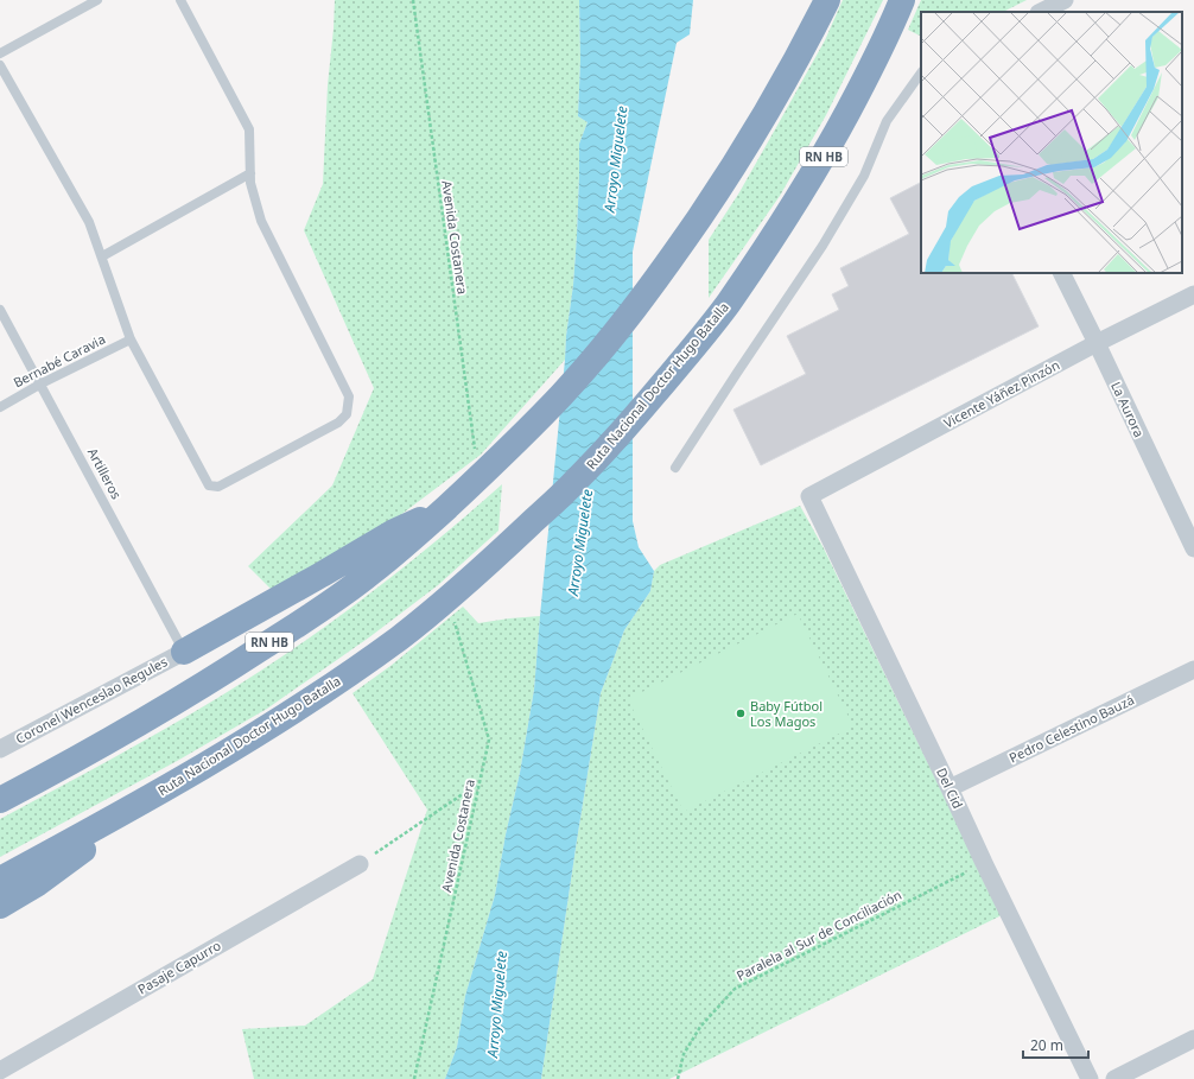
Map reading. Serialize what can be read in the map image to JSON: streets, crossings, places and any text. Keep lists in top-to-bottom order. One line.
{"streets":{"highway":["RN HB","Ruta Nacional Doctor Hugo Batalla"],"street":["Vicente Yáñez Pinzón","La Aurora","Coronel Wenceslao Regules","Pedro Celestino Bauzá","Del Cid","Pasaje Capurro"],"lane":["Bernabé Caravia","Artilleros"],"path":["Avenida Costanera","Paralela al Sur de Conciliación"]},"crossings":[["RN HB","Avenida Costanera"],["Avenida Costanera","Ruta Nacional Doctor Hugo Batalla"],["Bernabé Caravia","Artilleros"],["Vicente Yáñez Pinzón","La Aurora"],["Vicente Yáñez Pinzón","Del Cid"],["Artilleros","Coronel Wenceslao Regules"],["Pedro Celestino Bauzá","Del Cid"],["Del Cid","Paralela al Sur de Conciliación"]],"water":["Arroyo Miguelete"],"places":["Baby Fútbol Los Magos"],"scale_bar":"20 m"}
